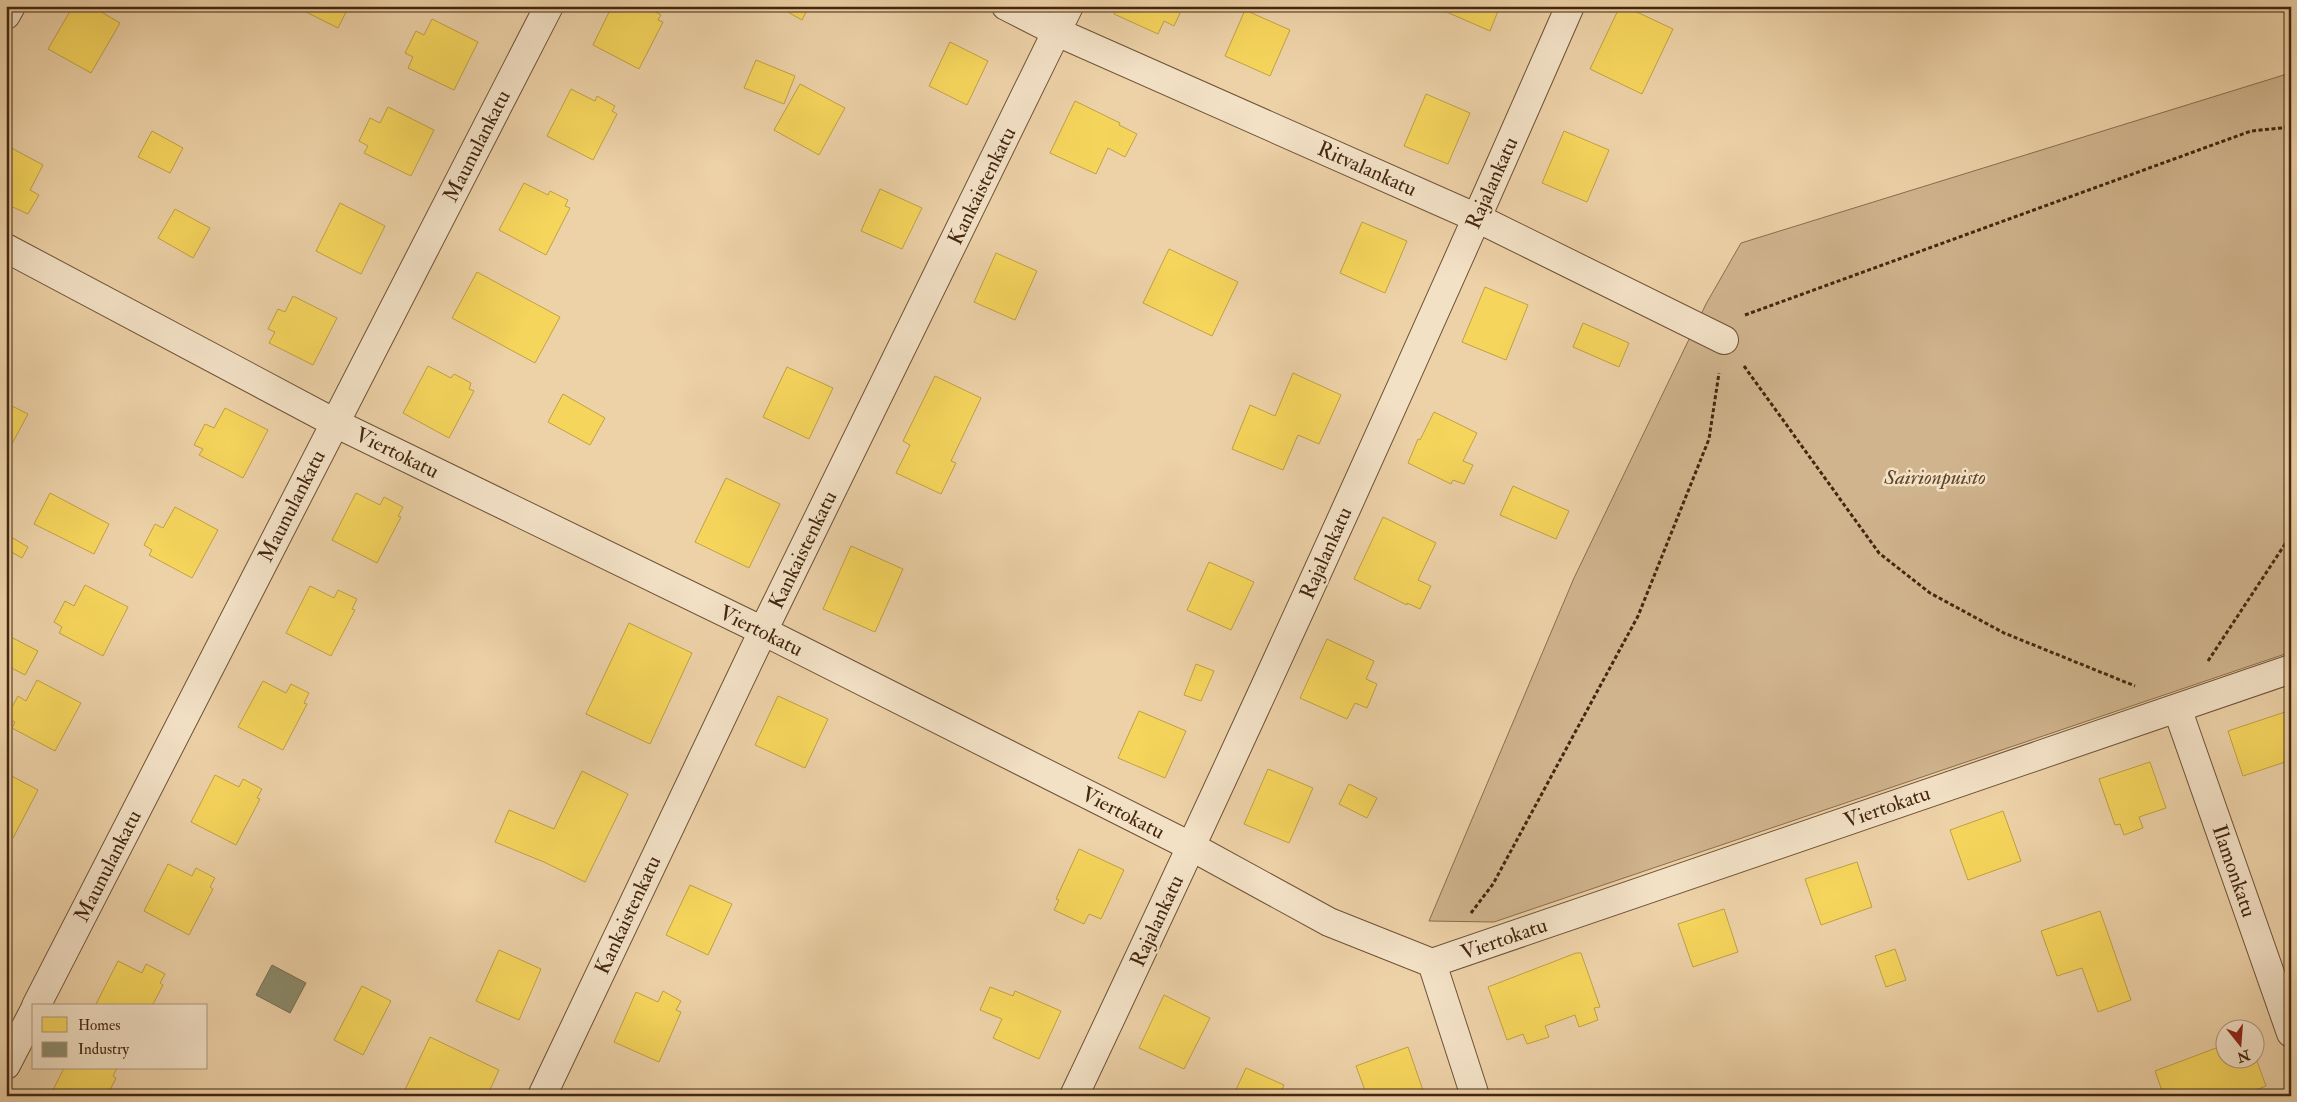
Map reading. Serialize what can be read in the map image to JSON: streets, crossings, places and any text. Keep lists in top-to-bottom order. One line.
{"streets":{"street":["Maunulankatu","Ritvalankatu","Rajalankatu","Kankaistenkatu","Viertokatu","Ilamonkatu"]},"crossings":[["Maunulankatu","Viertokatu"],["Ritvalankatu","Rajalankatu"],["Ritvalankatu","Kankaistenkatu"],["Rajalankatu","Viertokatu"],["Kankaistenkatu","Viertokatu"],["Viertokatu","Ilamonkatu"]],"parks":["Sairionpuisto"],"legend":["Homes","Industry"],"north":"bottom"}
